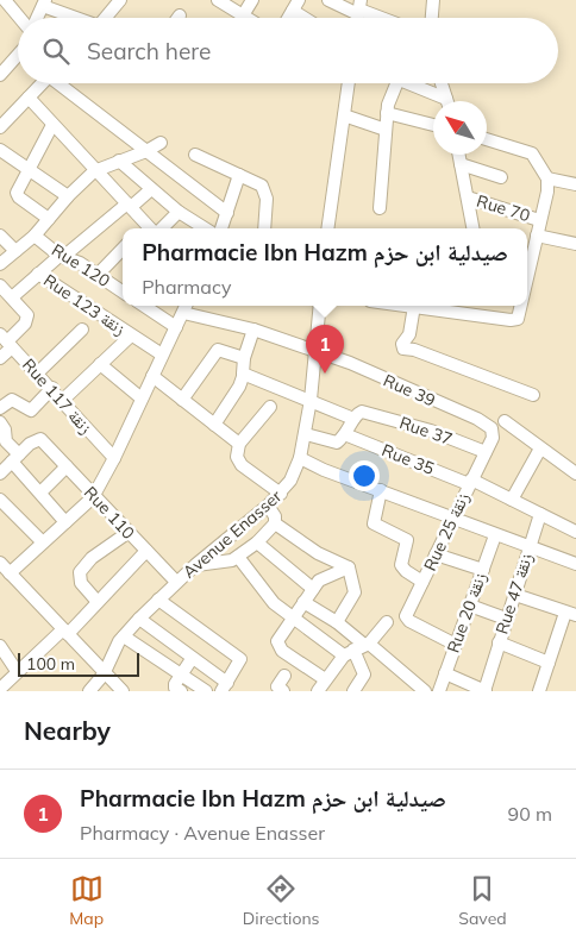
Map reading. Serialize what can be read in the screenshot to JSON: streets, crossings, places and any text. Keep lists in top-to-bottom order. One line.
{"streets":{"street":["Rue 70","Rue 120","Rue 123 زنقة","Rue 39","Rue 117 زنقة","Rue 37","Rue 35","Rue 110","Rue 25 زنقة","Avenue Enasser","Rue 47 زنقة","Rue 20 زنقة"]},"crossings":[["Rue 39","Rue 25 زنقة"],["Rue 39","Avenue Enasser"],["Rue 37","Rue 25 زنقة"],["Rue 35","Rue 25 زنقة"],["Rue 35","Rue 47 زنقة"],["Rue 110","Avenue Enasser"],["Rue 25 زنقة","Rue 20 زنقة"]],"scale_bar":"100 m","north":"top left","page":{"search":"Search here","popup":["Pharmacie Ibn Hazm صيدلية ابن حزم","Pharmacy"],"pins":"1","scale":"100 m","heading":"Nearby","list":[{"mark":"1","name":"Pharmacie Ibn Hazm صيدلية ابن حزم","note":"Pharmacy · Avenue Enasser","value":"90 m"}],"nav":["Map","Directions","Saved"]}}
